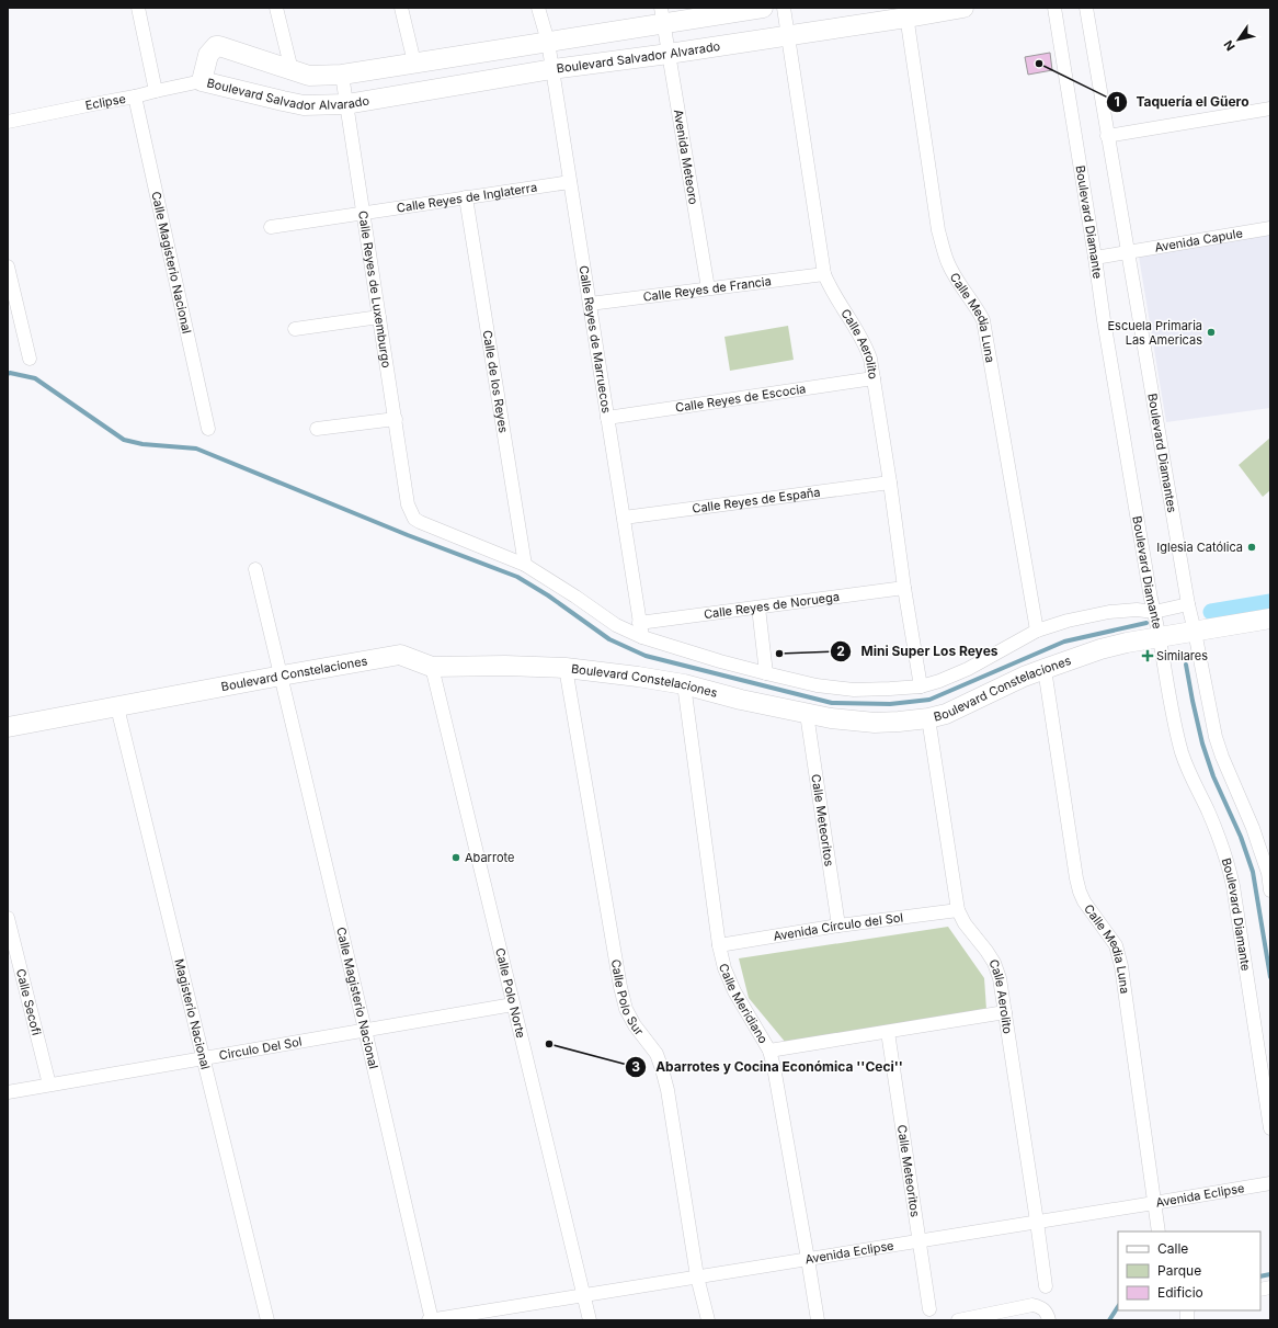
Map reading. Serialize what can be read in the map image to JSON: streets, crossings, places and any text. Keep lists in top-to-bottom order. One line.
{"streets":{"street":["Boulevard Salvador Alvarado","Eclipse","Avenida Meteoro","Calle Reyes de Inglaterra","Boulevard Diamante","Avenida Capule","Calle Magisterio Nacional","Calle Reyes de Francia","Calle Reyes de Luxemburgo","Calle Media Luna","Calle Reyes de Marruecos","Calle Aerolito","Calle de los Reyes","Calle Reyes de Escocia","Boulevard Diamantes","Calle Reyes de España","Calle Reyes de Noruega","Boulevard Constelaciones","Calle Meteoritos","Avenida Círculo del Sol","Calle Polo Norte","Calle Polo Sur","Calle Secofi","Calle Meridiano","Magisterio Nacional","Circulo Del Sol","Avenida Eclipse"]},"crossings":[["Boulevard Salvador Alvarado","Eclipse"],["Boulevard Salvador Alvarado","Avenida Meteoro"],["Boulevard Salvador Alvarado","Calle Reyes de Luxemburgo"],["Boulevard Salvador Alvarado","Calle Media Luna"],["Boulevard Salvador Alvarado","Calle Reyes de Marruecos"],["Boulevard Salvador Alvarado","Calle Aerolito"],["Eclipse","Calle Magisterio Nacional"],["Avenida Meteoro","Calle Reyes de Francia"],["Calle Reyes de Inglaterra","Calle Reyes de Luxemburgo"],["Calle Reyes de Inglaterra","Calle Reyes de Marruecos"],["Calle Reyes de Inglaterra","Calle de los Reyes"],["Boulevard Diamante","Avenida Capule"],["Boulevard Diamante","Boulevard Constelaciones"],["Avenida Capule","Boulevard Diamantes"],["Calle Magisterio Nacional","Boulevard Constelaciones"],["Calle Magisterio Nacional","Circulo Del Sol"],["Calle Magisterio Nacional","Avenida Eclipse"],["Calle Reyes de Francia","Calle Reyes de Marruecos"],["Calle Reyes de Francia","Calle Aerolito"],["Calle Reyes de Luxemburgo","Calle de los Reyes"],["Calle Media Luna","Boulevard Constelaciones"],["Calle Media Luna","Avenida Eclipse"],["Calle Reyes de Marruecos","Calle Reyes de Escocia"],["Calle Reyes de Marruecos","Calle Reyes de España"],["Calle Reyes de Marruecos","Calle Reyes de Noruega"],["Calle Aerolito","Calle Reyes de Escocia"],["Calle Aerolito","Calle Reyes de España"],["Calle Aerolito","Calle Reyes de Noruega"],["Calle Aerolito","Boulevard Constelaciones"],["Calle Aerolito","Avenida Círculo del Sol"],["Calle Aerolito","Avenida Eclipse"],["Boulevard Diamantes","Boulevard Constelaciones"],["Boulevard Constelaciones","Calle Meteoritos"],["Boulevard Constelaciones","Calle Polo Norte"],["Boulevard Constelaciones","Calle Polo Sur"],["Boulevard Constelaciones","Calle Meridiano"],["Boulevard Constelaciones","Magisterio Nacional"],["Calle Meteoritos","Avenida Círculo del Sol"],["Calle Meteoritos","Avenida Eclipse"],["Avenida Círculo del Sol","Calle Meridiano"],["Calle Polo Norte","Circulo Del Sol"],["Calle Polo Norte","Avenida Eclipse"],["Calle Polo Sur","Avenida Eclipse"],["Calle Secofi","Circulo Del Sol"],["Calle Meridiano","Avenida Eclipse"],["Magisterio Nacional","Circulo Del Sol"]],"places":{"other":["Taquería el Güero","Escuela Primaria Las Americas","Iglesia Católica","Mini Super Los Reyes","Abarrote","Abarrotes y Cocina Económica ''Ceci''"],"health":["Similares"]},"legend":["Calle","Parque","Edificio"],"north":"bottom left"}
